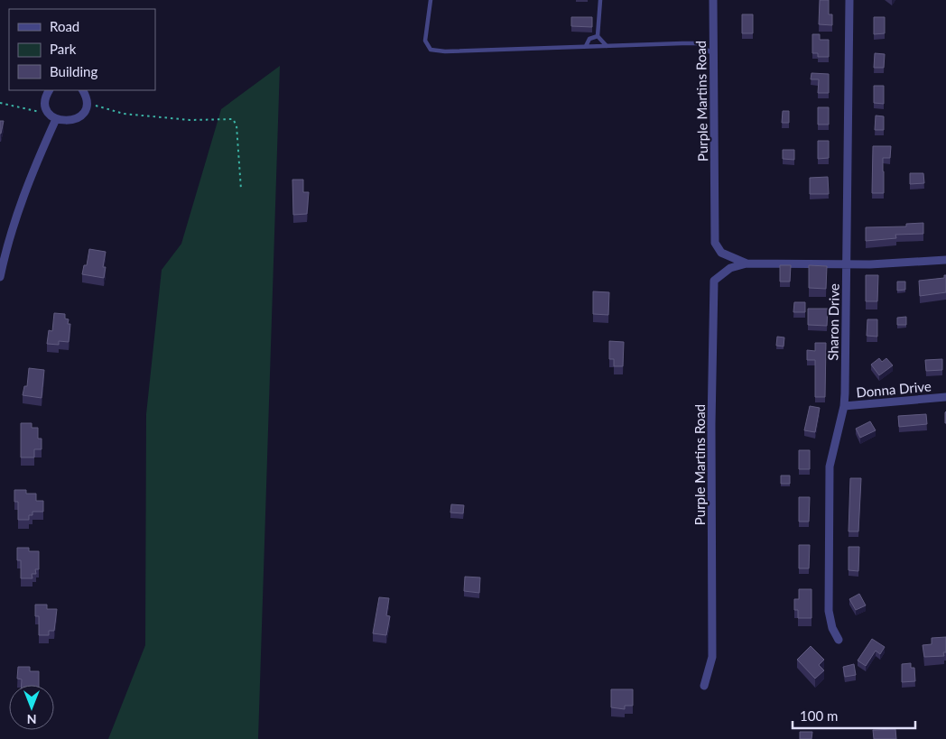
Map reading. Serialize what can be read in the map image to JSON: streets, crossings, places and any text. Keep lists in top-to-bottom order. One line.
{"streets":{"street":["Purple Martins Road","Sharon Drive","Donna Drive"]},"crossings":[["Purple Martins Road","Sharon Drive"],["Sharon Drive","Donna Drive"]],"legend":["Road","Park","Building"],"scale_bar":"100 m","north":"bottom"}
